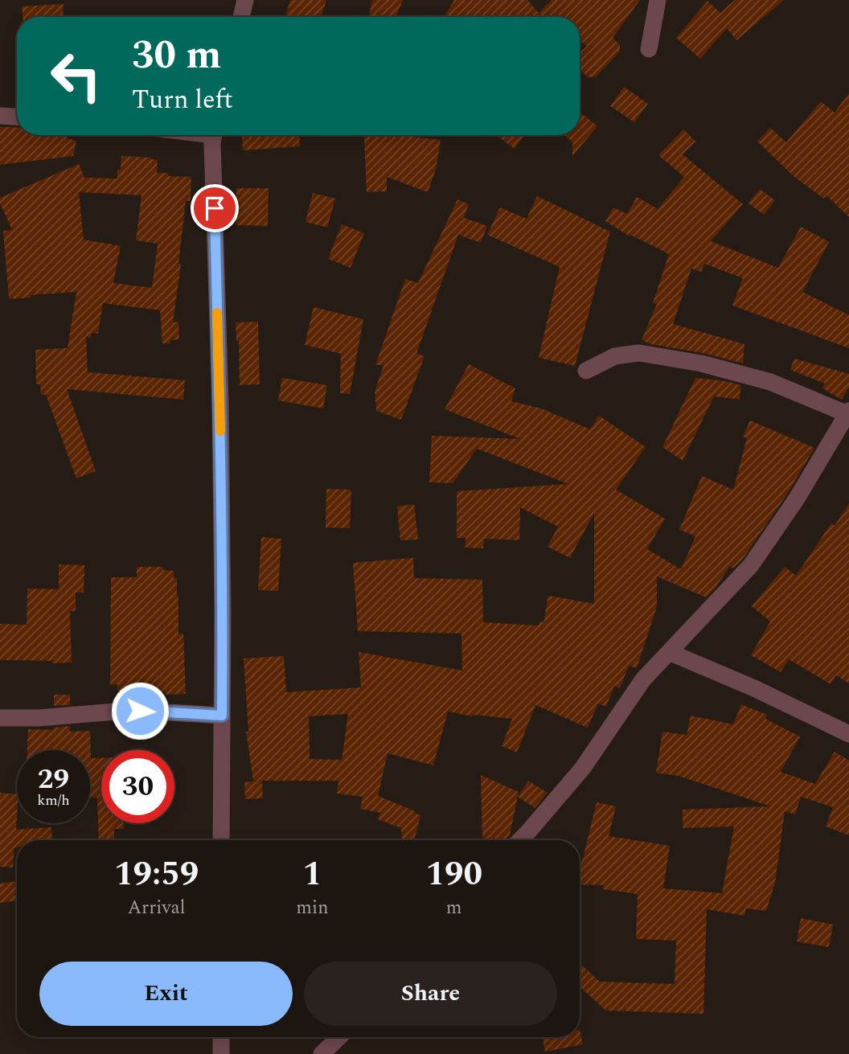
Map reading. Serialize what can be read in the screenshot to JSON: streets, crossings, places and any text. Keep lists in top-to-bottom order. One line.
{"page":{"turn":["30 m","Turn left"],"speed":"29 km/h","limit":"30","eta":["19:59","Arrival","1","min","190","m"],"buttons":["Exit","Share"]}}
